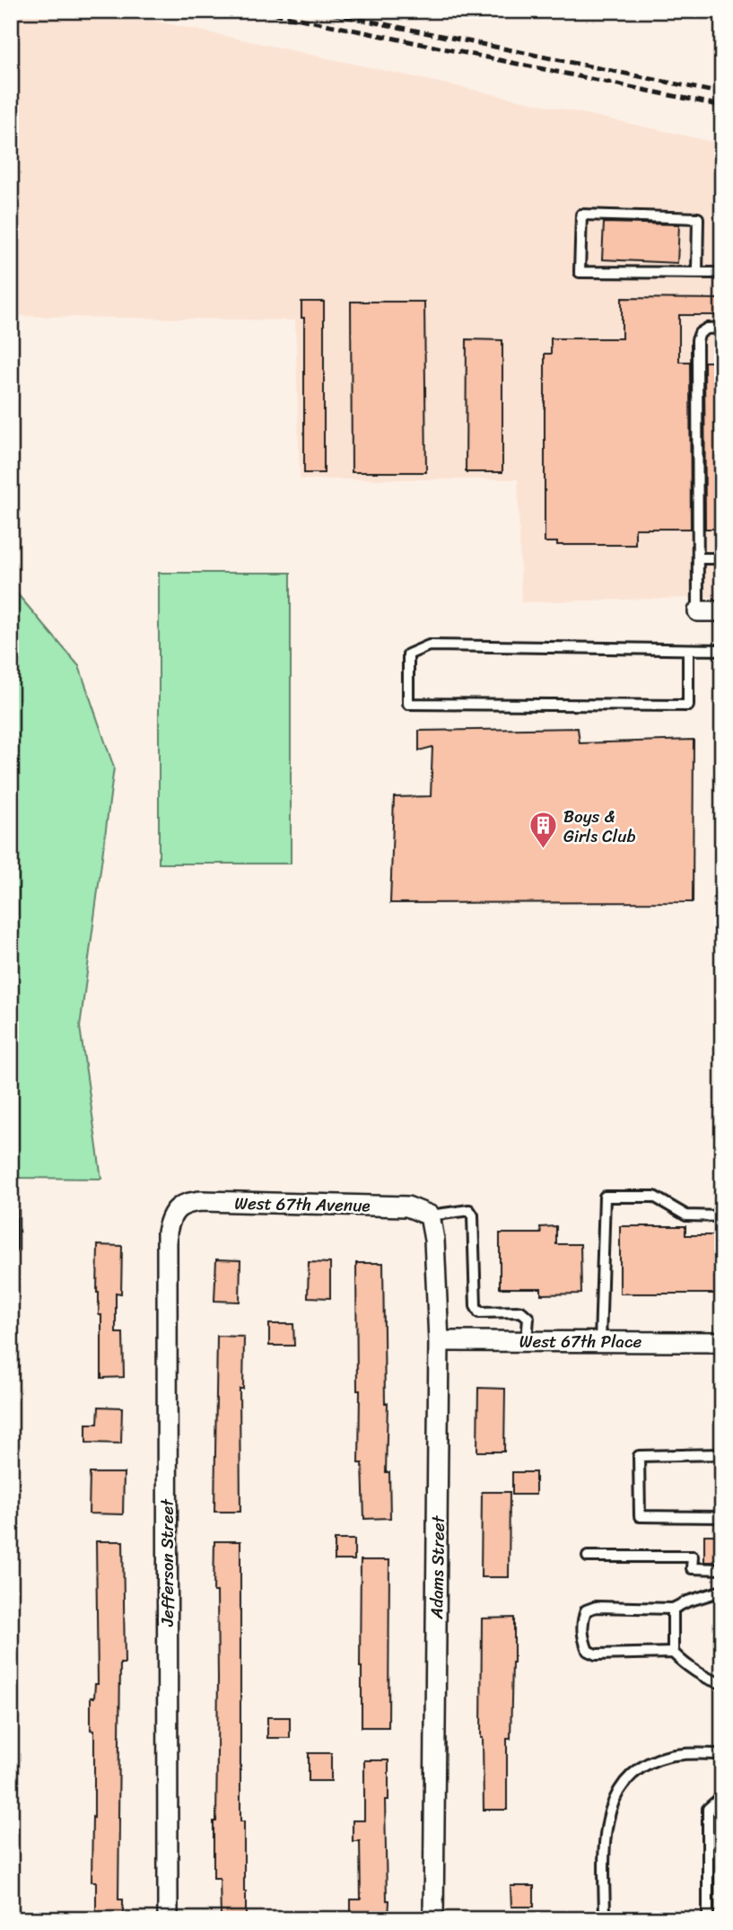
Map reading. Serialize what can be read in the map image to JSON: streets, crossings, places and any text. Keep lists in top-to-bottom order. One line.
{"streets":{"street":["West 67th Avenue","West 67th Place","Jefferson Street","Adams Street"]},"crossings":[["West 67th Avenue","Jefferson Street"],["West 67th Avenue","Adams Street"],["West 67th Place","Adams Street"]],"places":{"building":["Boys & Girls Club"]}}
